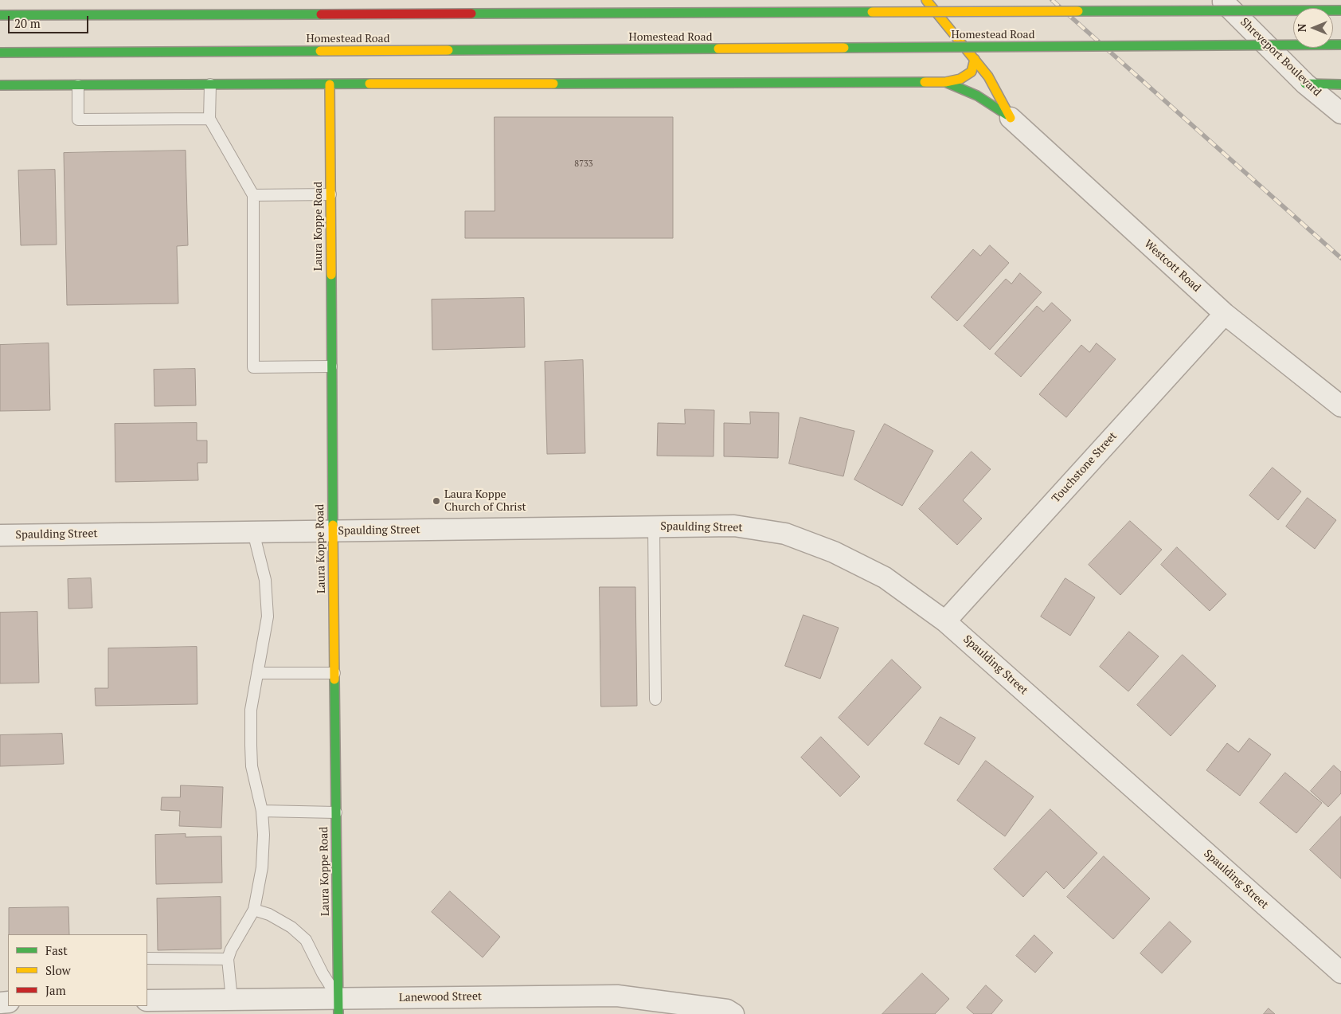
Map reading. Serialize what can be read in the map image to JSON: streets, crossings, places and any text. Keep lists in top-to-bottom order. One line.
{"streets":{"main road":["Homestead Road","Laura Koppe Road"],"street":["Shreveport Boulevard","Westcott Road","Touchstone Street","Spaulding Street","Lanewood Street"]},"crossings":[["Laura Koppe Road","Spaulding Street"],["Laura Koppe Road","Lanewood Street"],["Westcott Road","Touchstone Street"],["Touchstone Street","Spaulding Street"]],"places":["Laura Koppe Church of Christ"],"house_numbers":["8733"],"legend":["Fast","Slow","Jam"],"scale_bar":"20 m","north":"left"}
